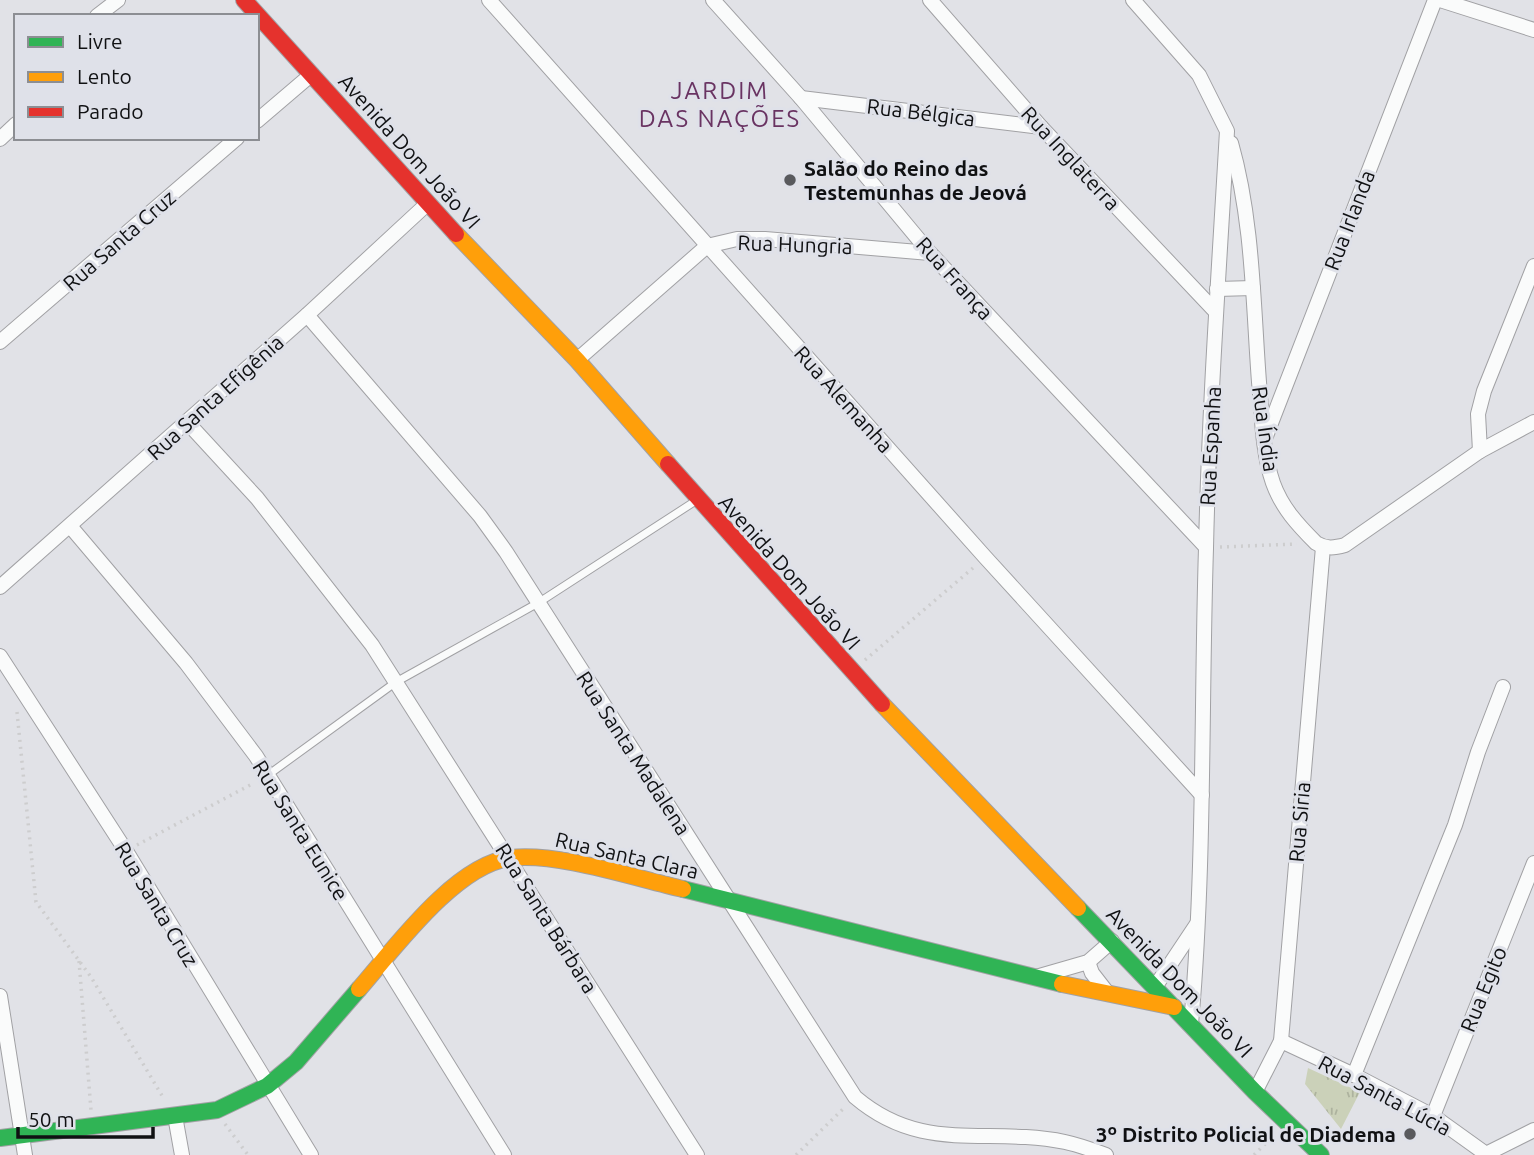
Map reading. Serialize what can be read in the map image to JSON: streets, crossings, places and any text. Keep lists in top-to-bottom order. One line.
{"streets":{"street":["Rua Bélgica","Avenida Dom João VI","Rua Inglaterra","Rua Irlanda","Rua Santa Cruz","Rua Hungria","Rua França","Rua Santa Efigênia","Rua Alemanha","Rua Índia","Rua Espanha","Rua Santa Madalena","Rua Siria","Rua Santa Eunice","Rua Santa Clara","Rua Santa Bárbara","Rua Egito","Rua Santa Lúcia"]},"crossings":[["Rua Bélgica","Rua Inglaterra"],["Rua Bélgica","Rua França"],["Avenida Dom João VI","Rua Hungria"],["Avenida Dom João VI","Rua Santa Efigênia"],["Avenida Dom João VI","Rua Espanha"],["Avenida Dom João VI","Rua Siria"],["Avenida Dom João VI","Rua Santa Clara"],["Rua Inglaterra","Rua Espanha"],["Rua Irlanda","Rua Índia"],["Rua Santa Cruz","Rua Santa Clara"],["Rua Hungria","Rua França"],["Rua Hungria","Rua Alemanha"],["Rua França","Rua Espanha"],["Rua Santa Efigênia","Rua Santa Madalena"],["Rua Santa Efigênia","Rua Santa Eunice"],["Rua Santa Efigênia","Rua Santa Bárbara"],["Rua Alemanha","Rua Espanha"],["Rua Índia","Rua Espanha"],["Rua Índia","Rua Siria"],["Rua Santa Madalena","Rua Santa Clara"],["Rua Siria","Rua Santa Lúcia"],["Rua Santa Eunice","Rua Santa Clara"],["Rua Santa Clara","Rua Santa Bárbara"],["Rua Egito","Rua Santa Lúcia"]],"districts":["JARDIM DAS NAÇÕES"],"places":["Salão do Reino das Testemunhas de Jeová","3º Distrito Policial de Diadema"],"legend":["Livre","Lento","Parado"],"scale_bar":"50 m"}
